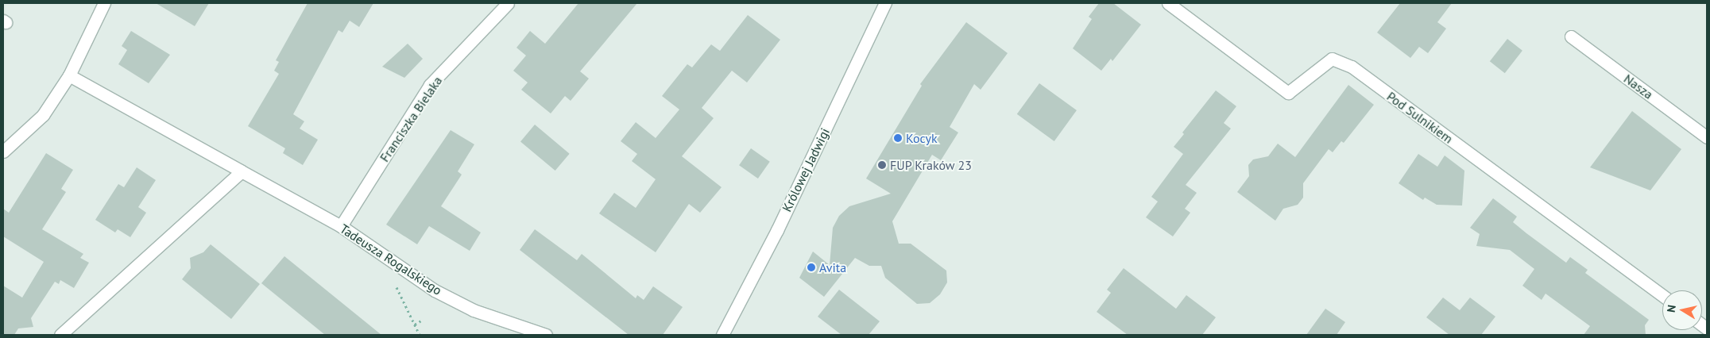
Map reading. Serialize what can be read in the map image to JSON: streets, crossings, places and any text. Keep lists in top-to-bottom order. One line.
{"streets":{"street":["Nasza","Pod Sulnikiem","Franciszka Bielaka","Królowej Jadwigi","Tadeusza Rogalskiego"]},"crossings":[["Franciszka Bielaka","Tadeusza Rogalskiego"]],"places":["Kocyk","FUP Kraków 23","Avita"],"north":"left"}
